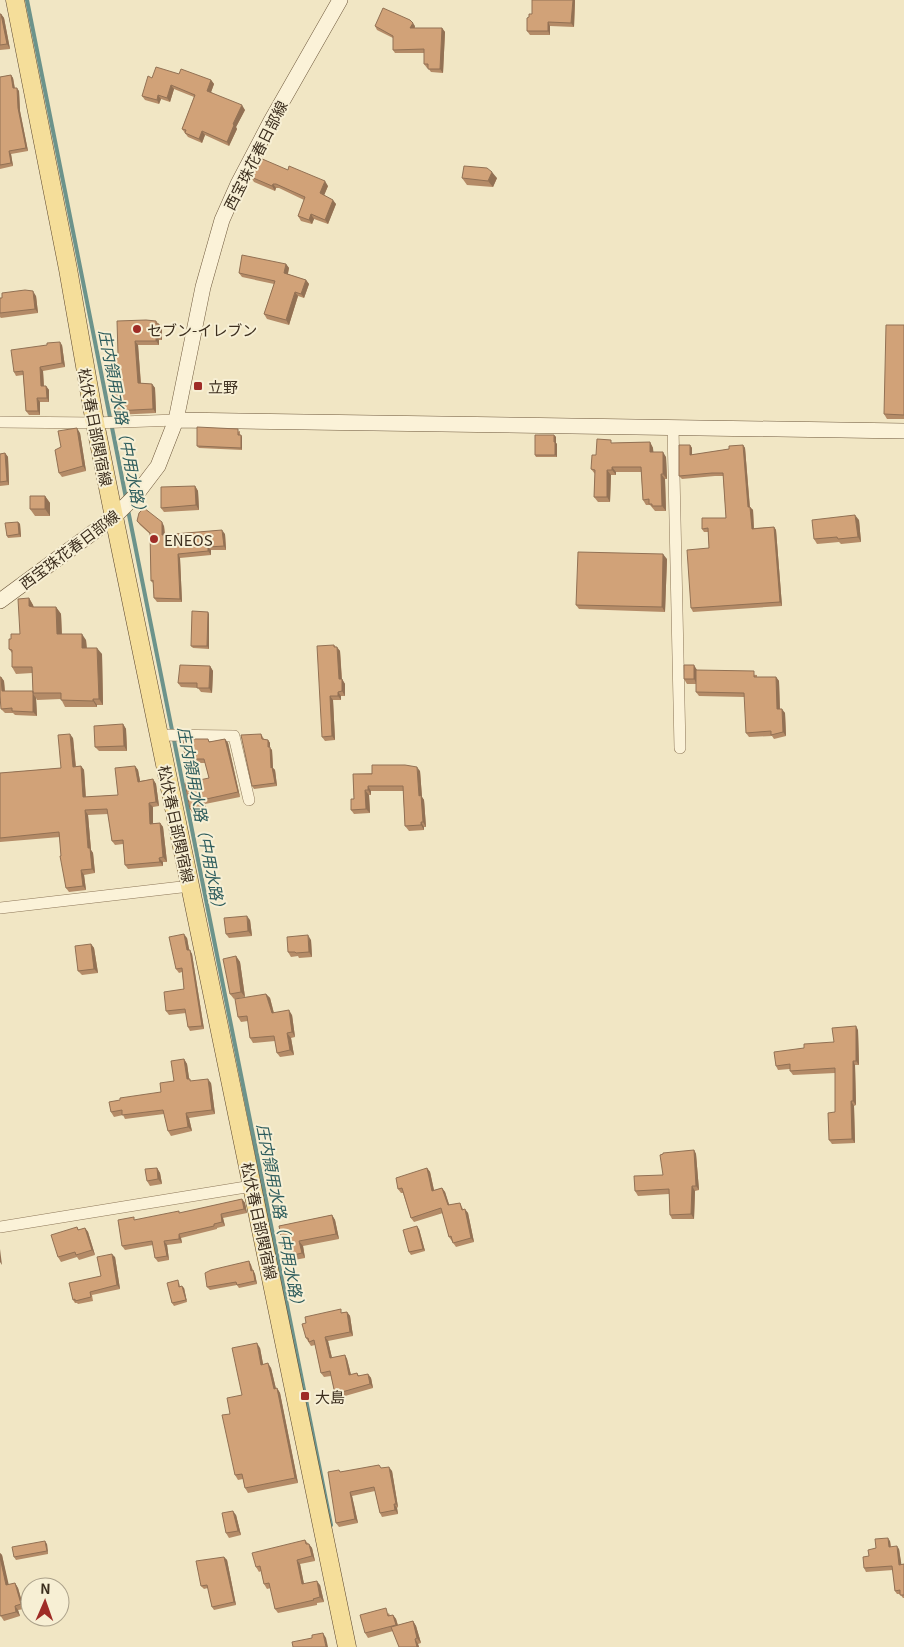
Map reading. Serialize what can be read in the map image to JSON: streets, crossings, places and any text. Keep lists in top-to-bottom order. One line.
{"streets":{"main road":["松伏春日部関宿線"],"street":["西宝珠花春日部線"]},"crossings":[["西宝珠花春日部線","松伏春日部関宿線"]],"water":["庄内領用水路（中用水路）"],"places":{"other":["セブン-イレブン","ENEOS"],"transit":["立野","大島"]},"north":"top"}
